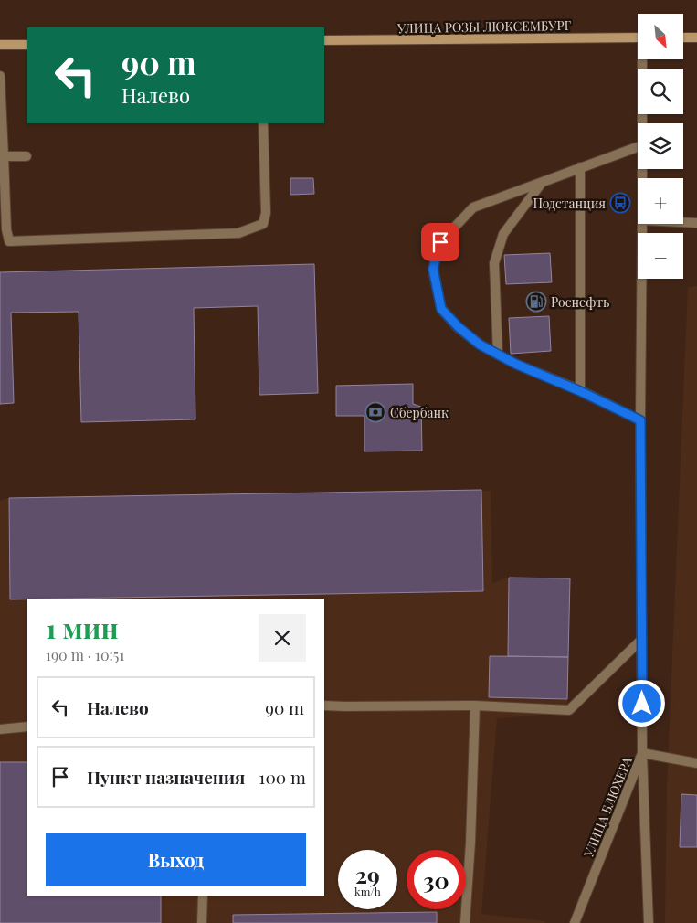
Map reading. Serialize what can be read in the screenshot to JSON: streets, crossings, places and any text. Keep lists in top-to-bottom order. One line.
{"streets":{"main road":["УЛИЦА РОЗЫ ЛЮКСЕМБУРГ"],"street":["УЛИЦА БЛЮХЕРА"]},"places":{"bus stop":["Подстанция"],"fuel station":["Роснефть"],"bank":["Сбербанк"]},"north":"bottom right","page":{"map_buttons":["+","−"],"turn":["90 m","Налево"],"heading":["1 мин","190 m · 10:51"],"list":[{"name":"Налево","value":"90 m"},{"name":"Пункт назначения","value":"100 m"}],"buttons":"Выход","speed":"29 km/h","limit":"30"}}
